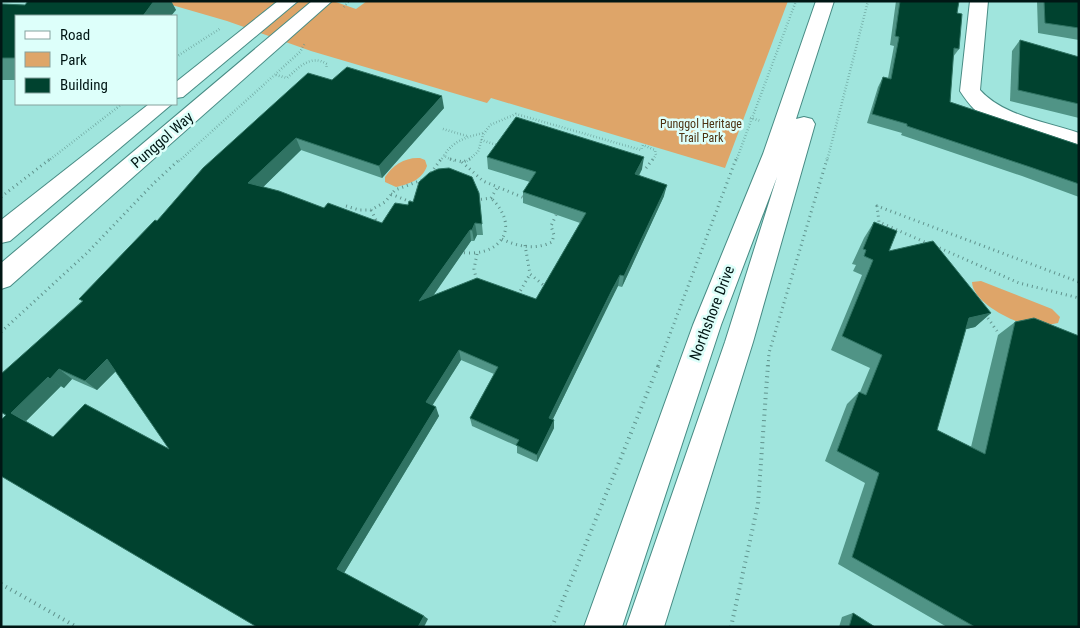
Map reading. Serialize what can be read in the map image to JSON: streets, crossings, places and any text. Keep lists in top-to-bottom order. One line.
{"streets":{"street":["Punggol Way","Northshore Drive"]},"parks":["Punggol Heritage Trail Park"],"legend":["Road","Park","Building"]}
